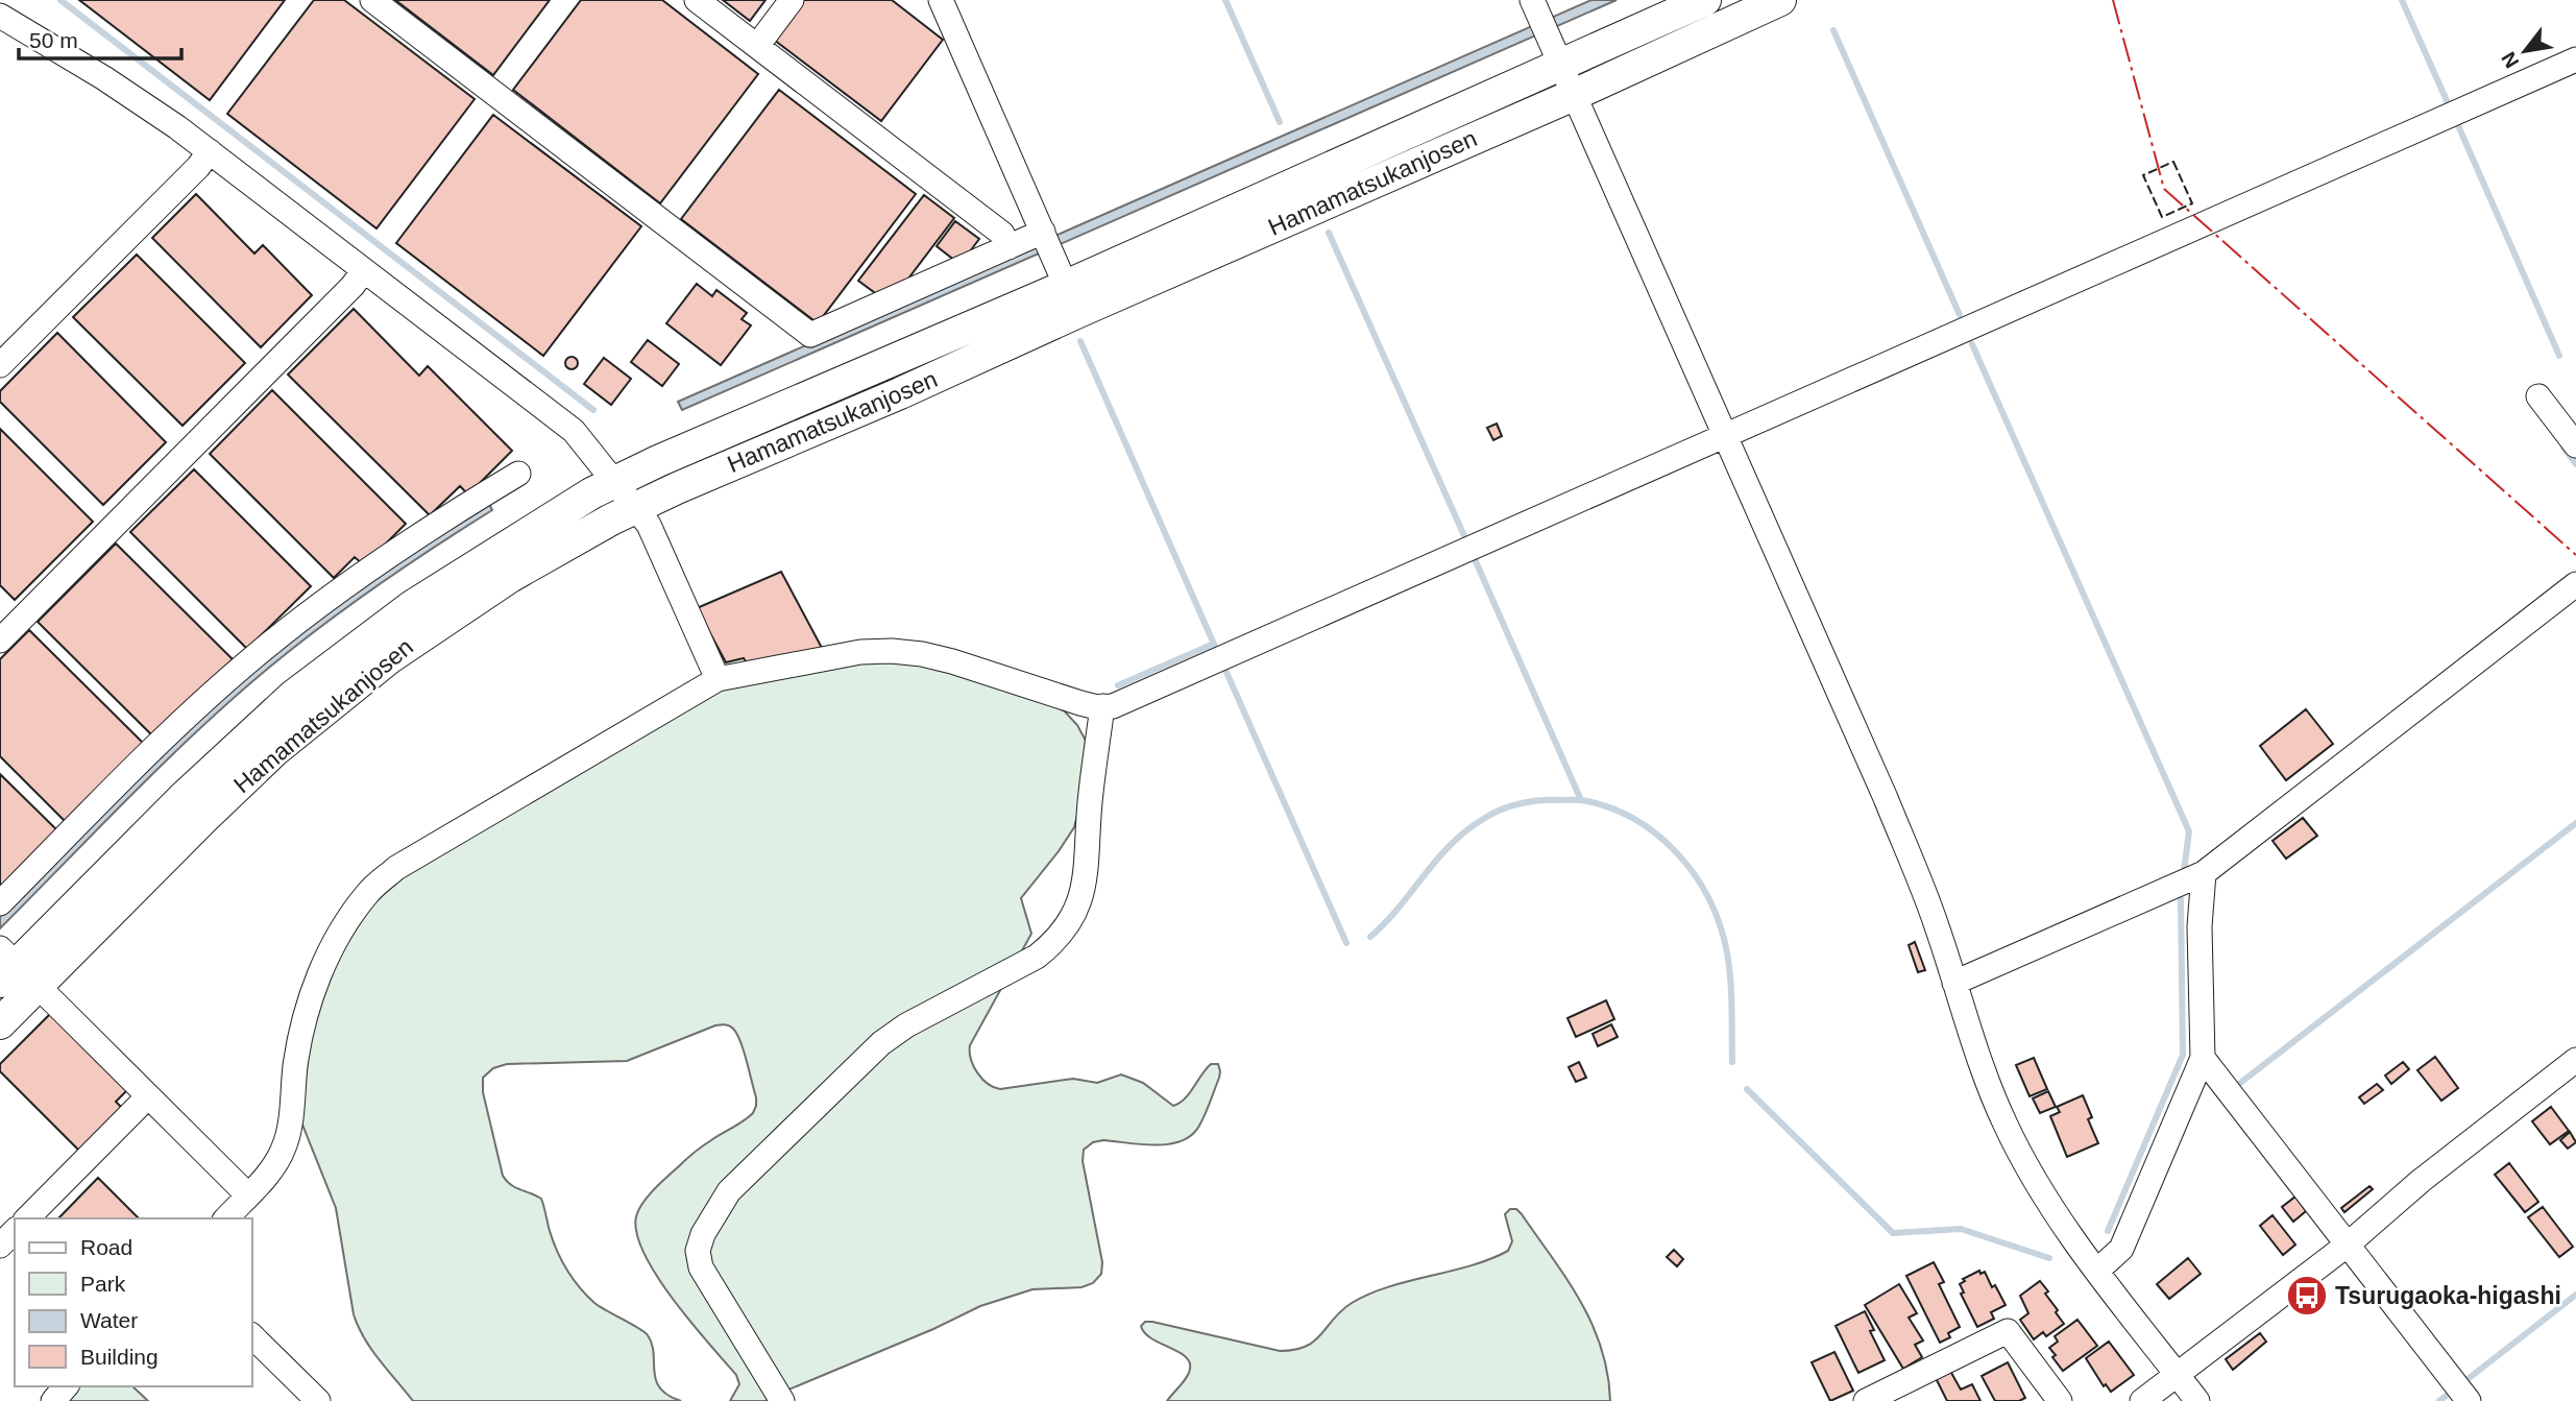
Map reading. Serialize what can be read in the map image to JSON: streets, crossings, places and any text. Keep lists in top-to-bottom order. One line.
{"streets":{"main road":["Hamamatsukanjosen"]},"places":{"bus stop":["Tsurugaoka-higashi"]},"legend":["Road","Park","Water","Building"],"scale_bar":"50 m","north":"bottom left"}
